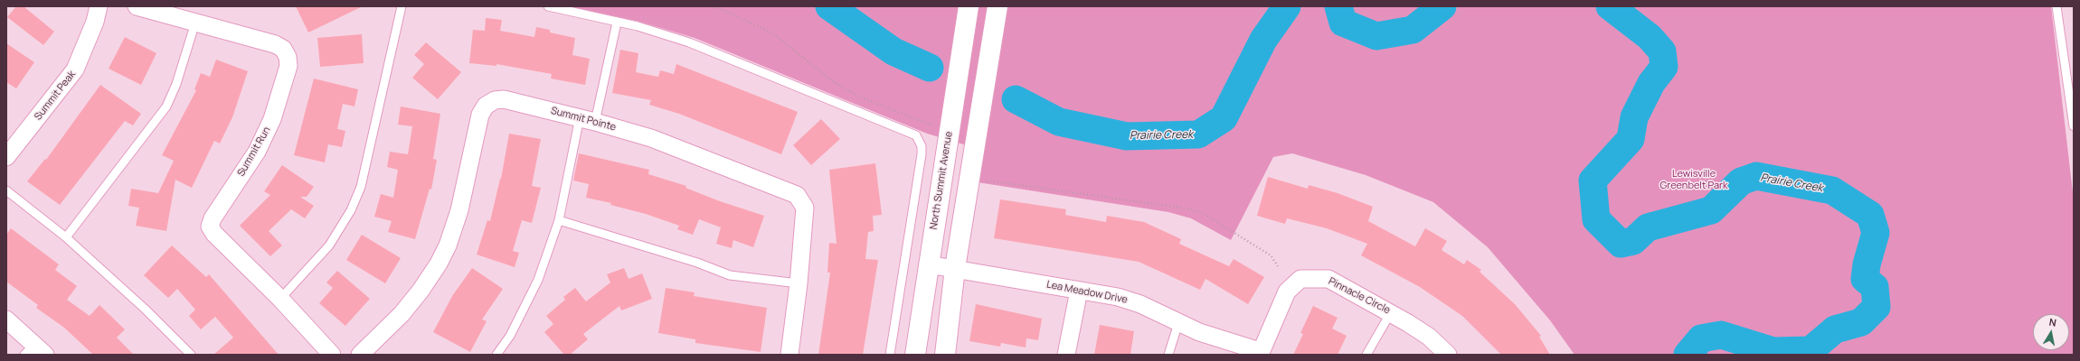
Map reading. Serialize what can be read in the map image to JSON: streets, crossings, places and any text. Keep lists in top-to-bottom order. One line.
{"streets":{"main road":["North Summit Avenue"],"street":["Summit Peak","Summit Pointe","Summit Run","Lea Meadow Drive","Pinnacle Circle"]},"crossings":[["North Summit Avenue","Lea Meadow Drive"],["Lea Meadow Drive","Pinnacle Circle"]],"water":["Prairie Creek"],"parks":["Lewisville Greenbelt Park"],"north":"top"}
